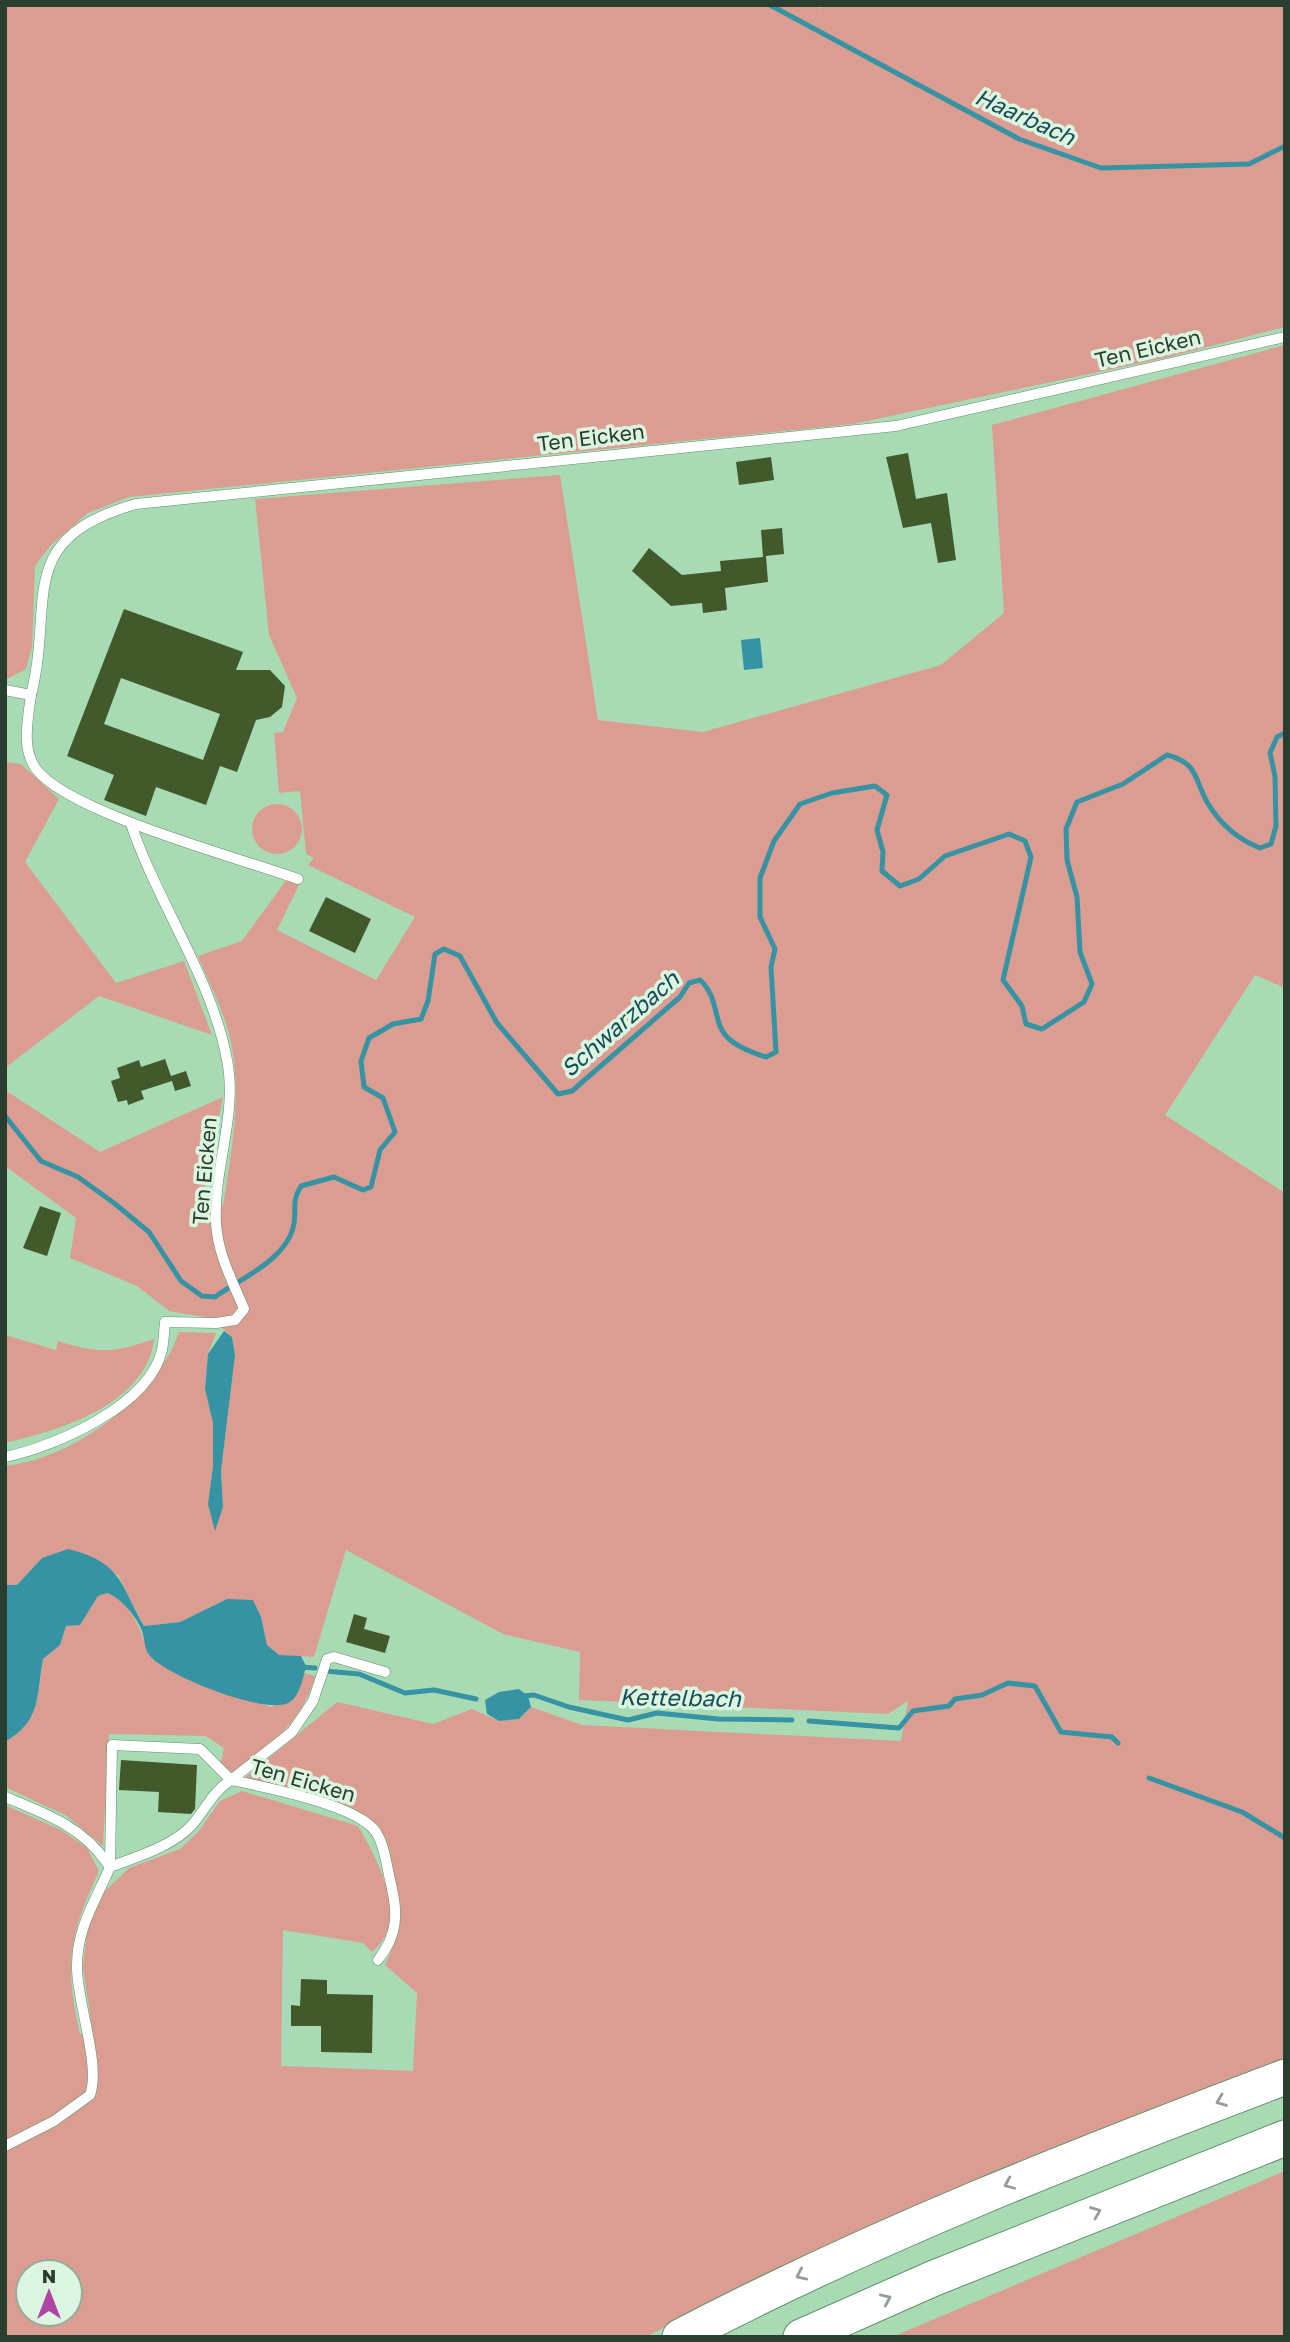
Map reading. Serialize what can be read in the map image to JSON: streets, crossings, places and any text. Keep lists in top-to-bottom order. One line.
{"streets":{"lane":["Ten Eicken"]},"water":["Haarbach","Schwarzbach","Kettelbach"],"north":"top"}
